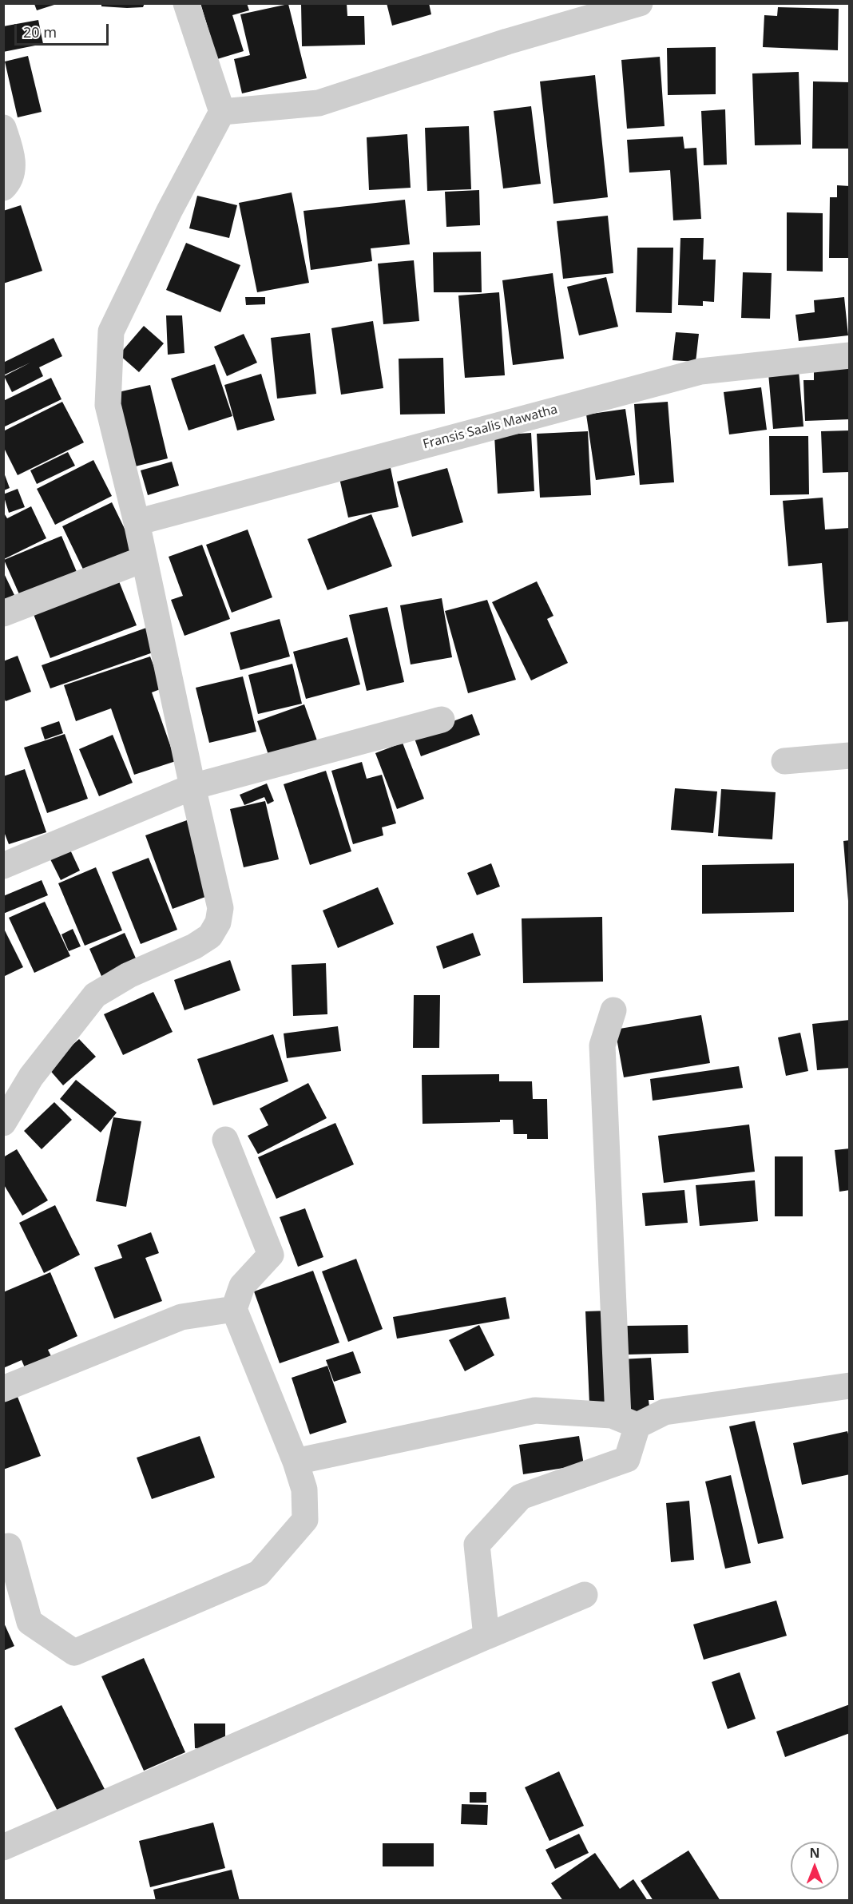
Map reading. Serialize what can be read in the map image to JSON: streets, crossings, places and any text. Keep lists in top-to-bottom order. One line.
{"streets":{"street":["Fransis Saalis Mawatha"]},"scale_bar":"20 m","north":"top"}
